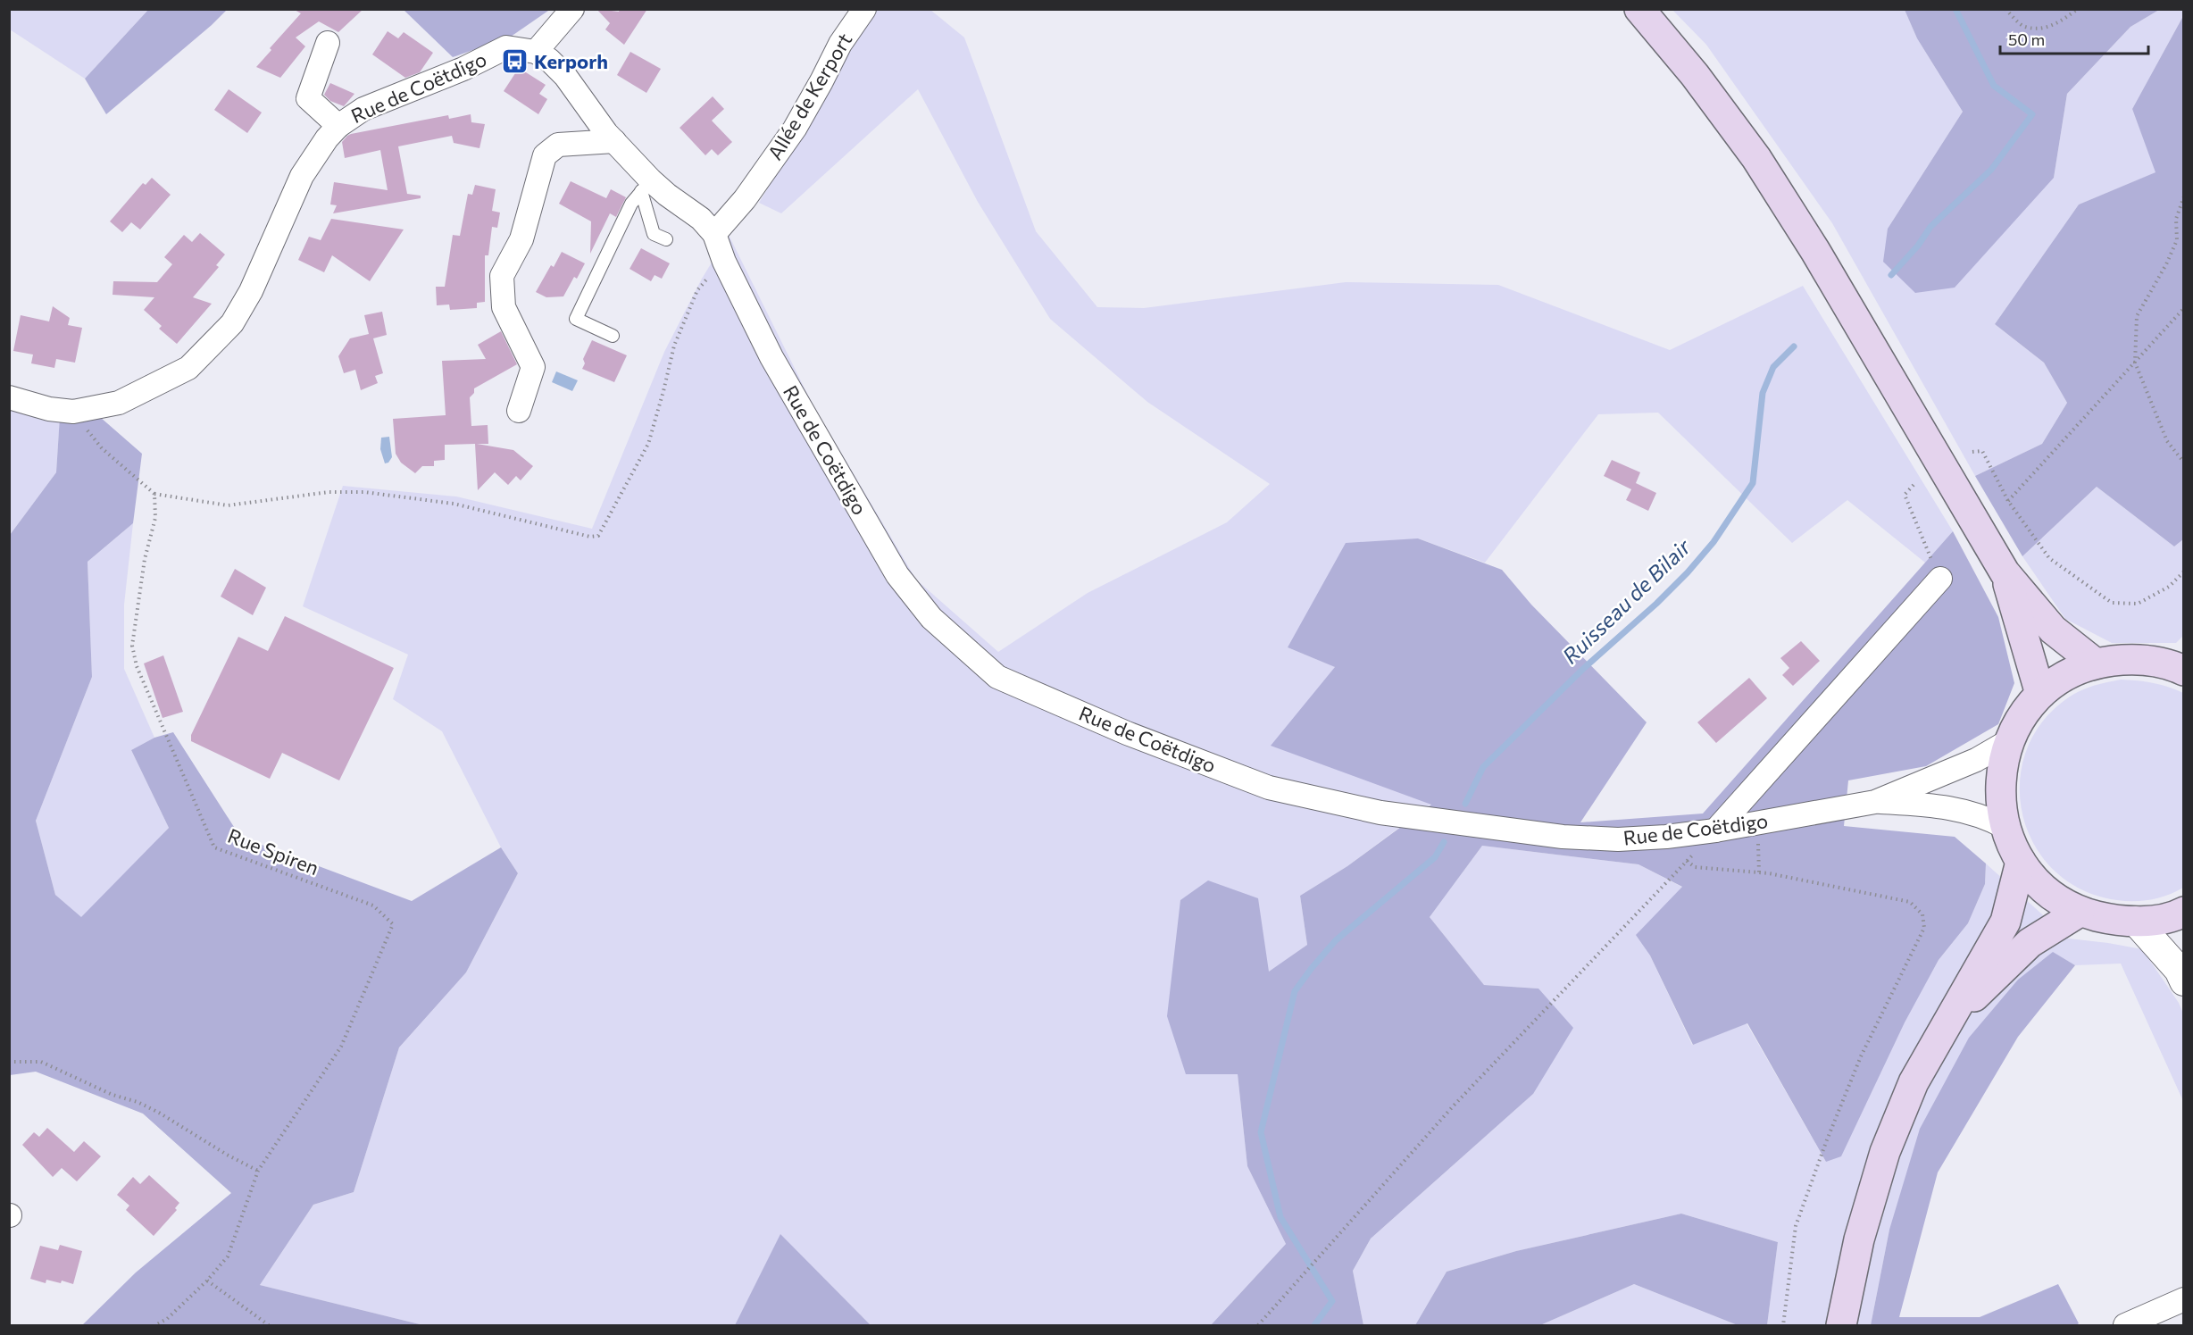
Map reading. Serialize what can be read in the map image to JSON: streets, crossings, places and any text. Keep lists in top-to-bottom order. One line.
{"streets":{"street":["Rue de Coëtdigo","Allée de Kerport"],"path":["Rue Spiren"]},"crossings":[["Rue de Coëtdigo","Allée de Kerport"]],"water":["Ruisseau de Bilair"],"places":{"bus stop":["Kerporh"]},"scale_bar":"50 m"}
